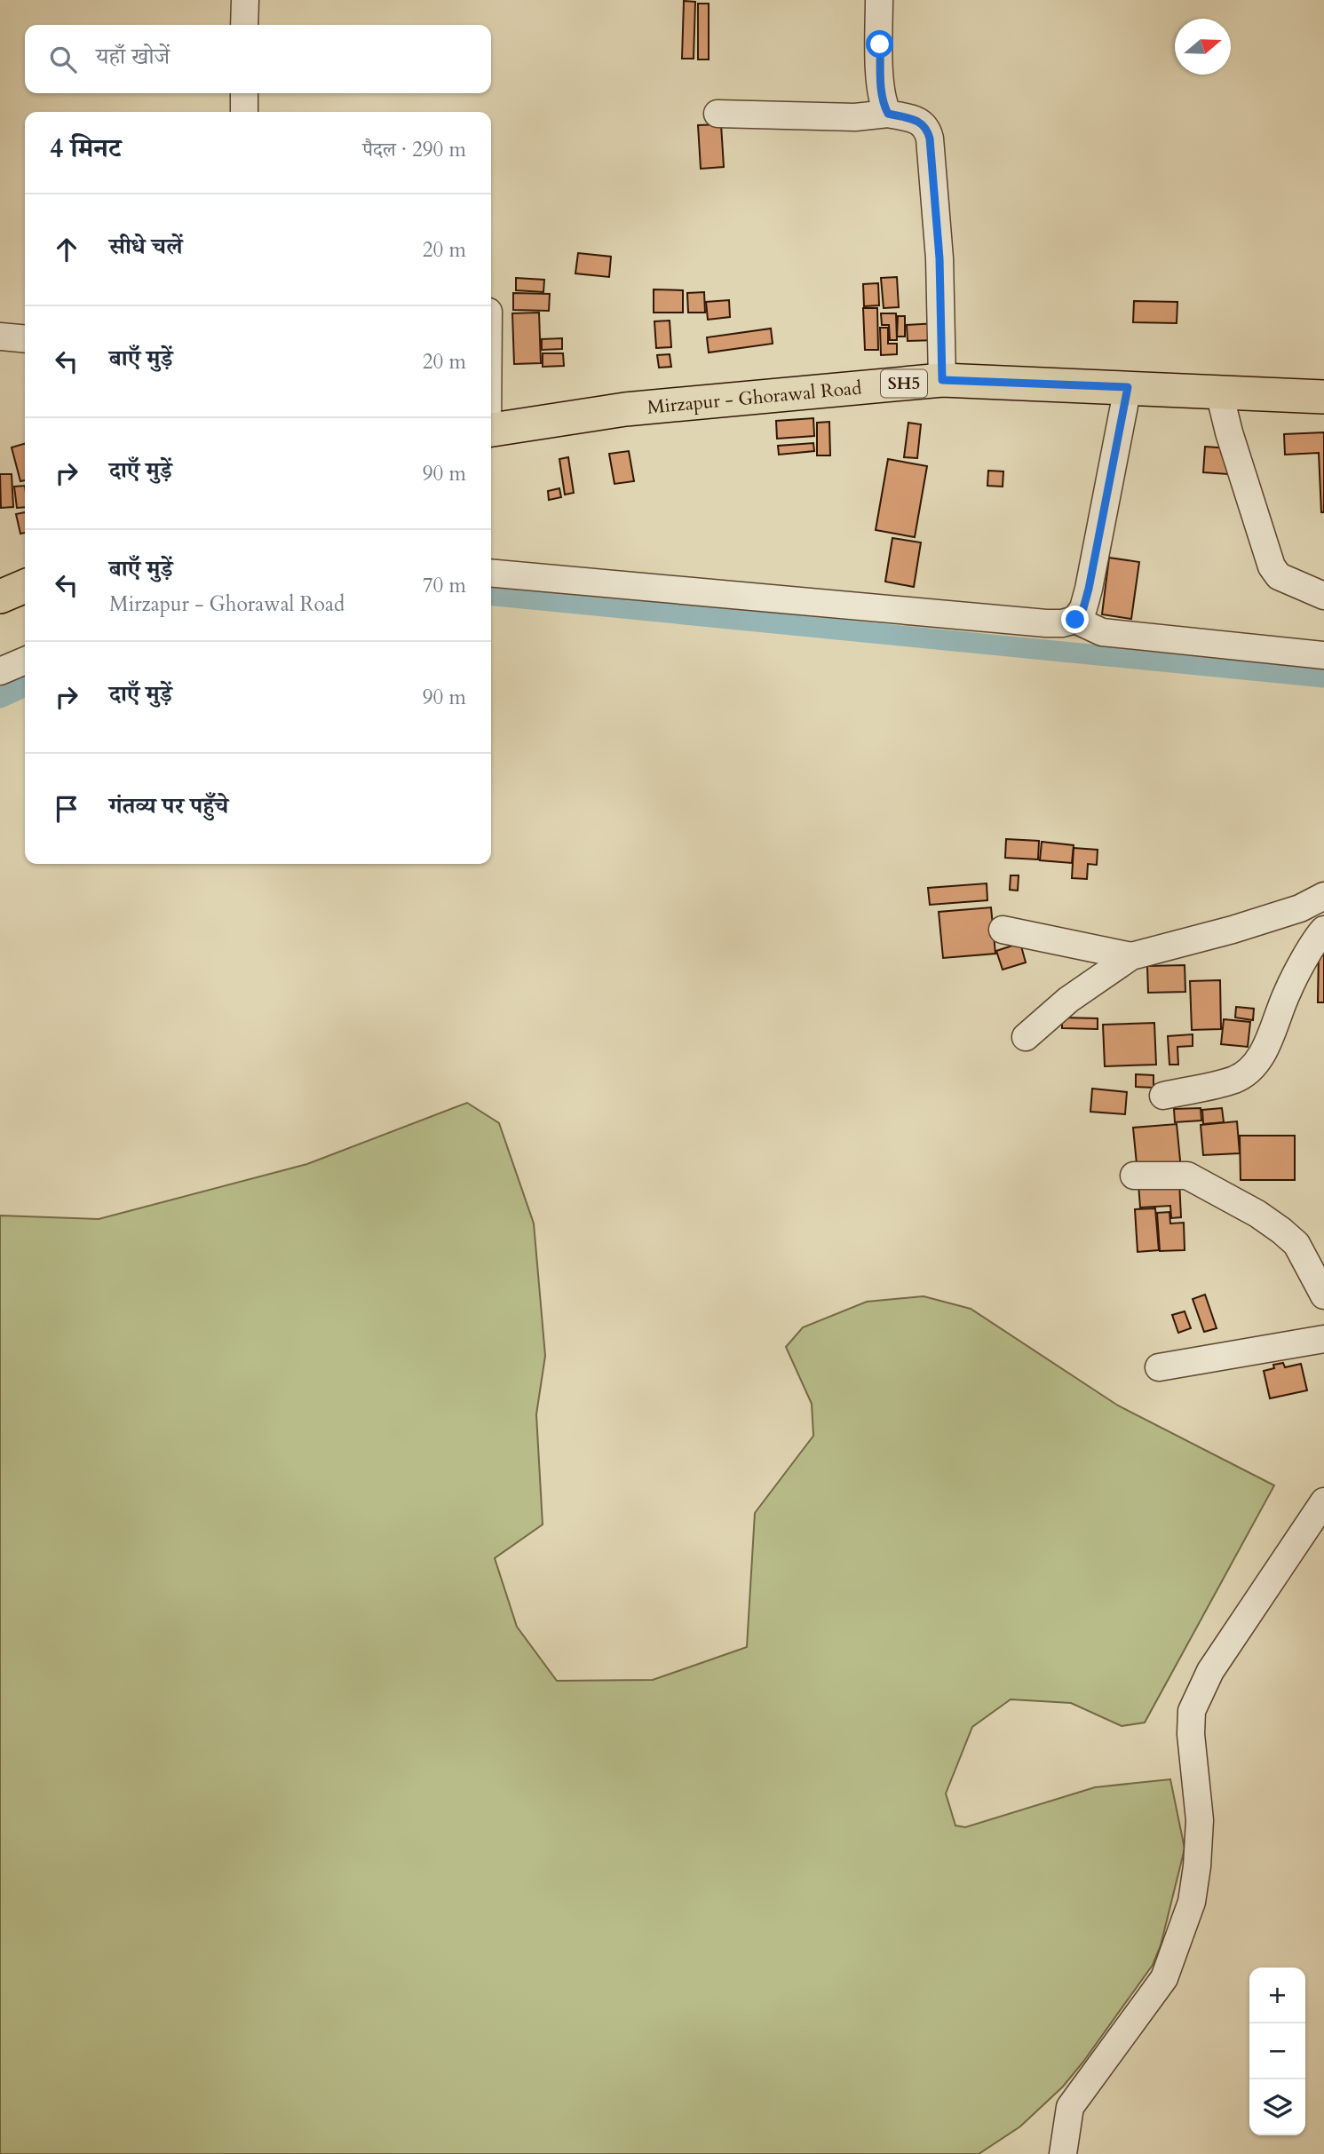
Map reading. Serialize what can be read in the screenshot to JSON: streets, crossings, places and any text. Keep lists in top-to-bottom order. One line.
{"streets":{"main road":["SH5","Mirzapur - Ghorawal Road"]},"north":"right","page":{"search":"यहाँ खोजें","heading":["4 मिनट","पैदल · 290 m"],"list":[["सीधे चलें","20 m"],["बाएँ मुड़ें","20 m"],["दाएँ मुड़ें","90 m"],["बाएँ मुड़ें","Mirzapur - Ghorawal Road","70 m"],["दाएँ मुड़ें","90 m"],"गंतव्य पर पहुँचे"],"map_buttons":["+","−"]}}
